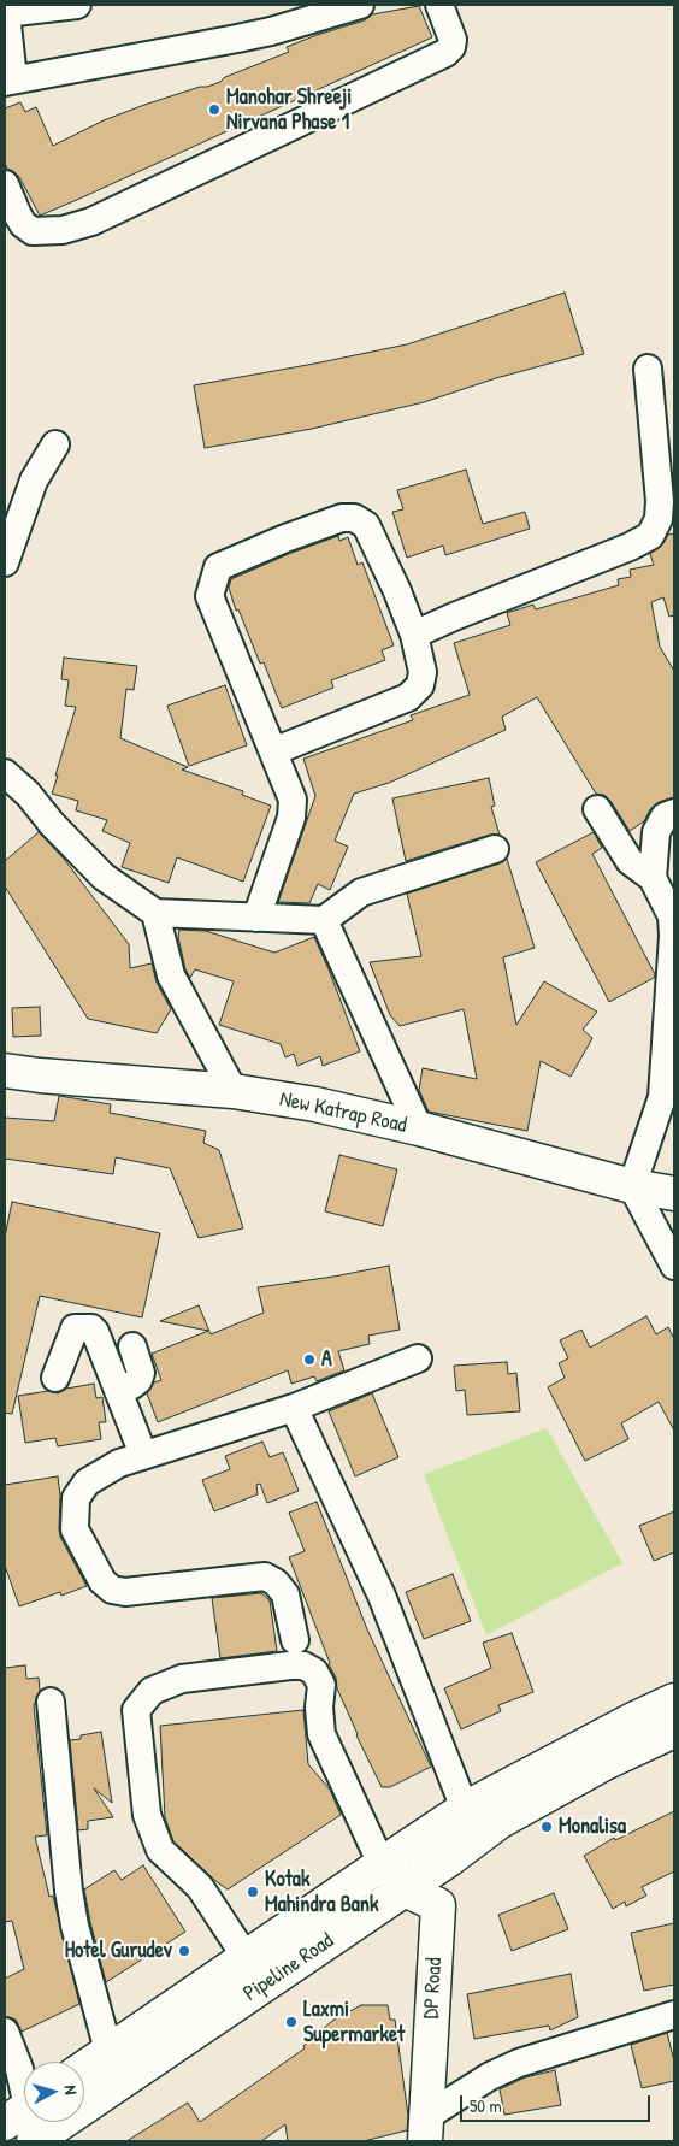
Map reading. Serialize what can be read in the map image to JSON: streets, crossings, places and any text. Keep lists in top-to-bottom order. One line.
{"streets":{"main road":["New Katrap Road","Pipeline Road","DP Road"]},"crossings":[["Pipeline Road","DP Road"]],"places":["Manohar Shreeji Nirvana Phase 1","A","Monalisa","Kotak Mahindra Bank","Hotel Gurudev","Laxmi Supermarket"],"scale_bar":"50 m","north":"right"}
